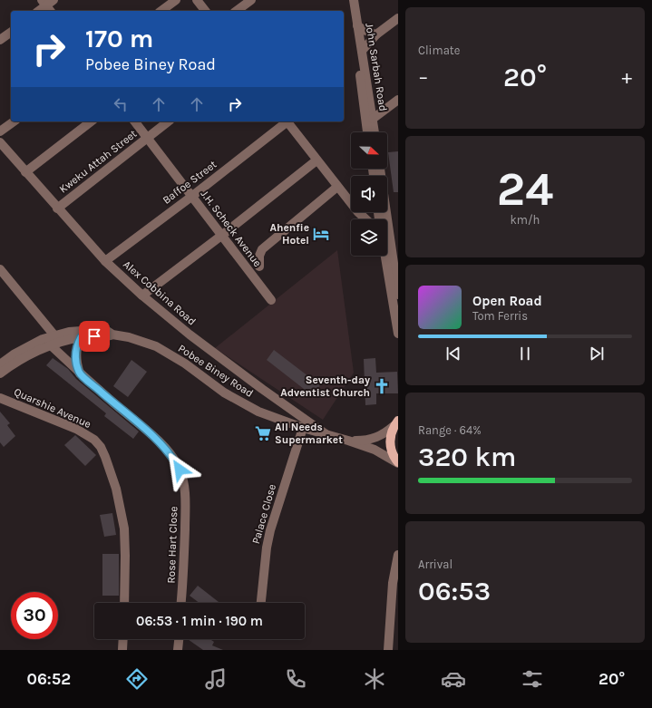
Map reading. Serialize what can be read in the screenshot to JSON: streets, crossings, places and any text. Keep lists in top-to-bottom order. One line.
{"streets":{"street":["John Sarbah Road","Kweku Attah Street","Baffoe Street","J.H. Scheck Avenue","Alex Cobbina Road","Pobee Biney Road","Quarshie Avenue","Palace Close","Rose Hart Close"]},"crossings":[["Kweku Attah Street","J.H. Scheck Avenue"],["Kweku Attah Street","Alex Cobbina Road"],["Baffoe Street","J.H. Scheck Avenue"],["Baffoe Street","Alex Cobbina Road"],["Alex Cobbina Road","Pobee Biney Road"],["Pobee Biney Road","Palace Close"],["Pobee Biney Road","Rose Hart Close"]],"places":{"hotel":["Ahenfie Hotel"],"church":["Seventh-day Adventist Church"],"supermarket":["All Needs Supermarket"]},"north":"right","page":{"tile":["Climate",["24","km/h"],["Range · 64%","320 km"],["Arrival","06:53"]],"turn":["170 m","Pobee Biney Road"],"heat":["−","20°","+"],"song":["Open Road","Tom Ferris"],"limit":"30","trip":"06:53 · 1 min · 190 m","tabs":["06:52","20°"]}}
